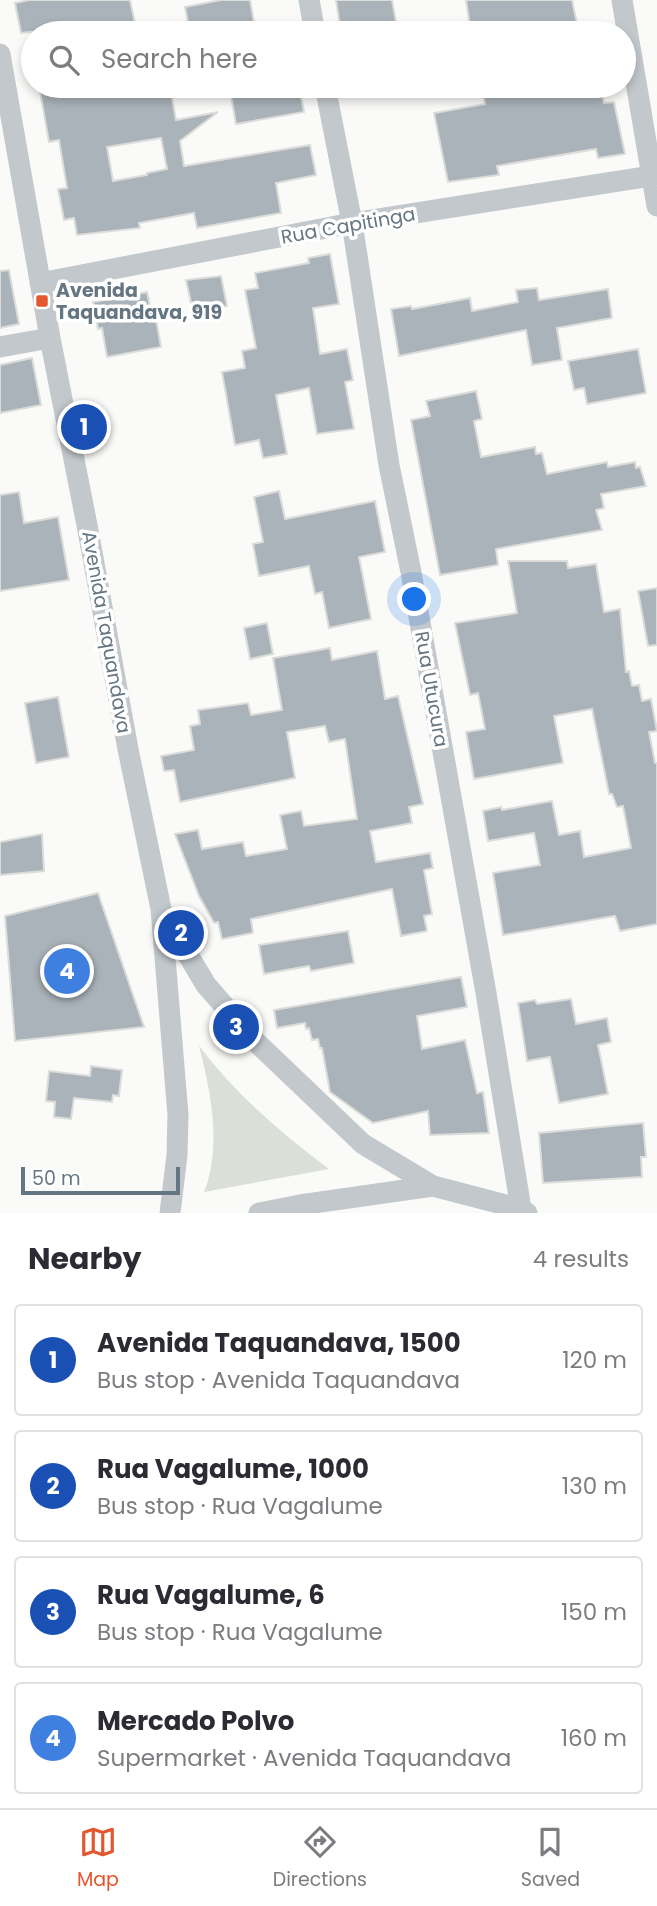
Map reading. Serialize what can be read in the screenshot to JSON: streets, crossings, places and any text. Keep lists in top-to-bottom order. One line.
{"streets":{"street":["Rua Capitinga","Avenida Taquandava","Rua Utucura"]},"crossings":[["Rua Capitinga","Avenida Taquandava"],["Rua Capitinga","Rua Utucura"]],"places":{"transit":["Avenida Taquandava, 919"]},"scale_bar":"50 m","page":{"search":"Search here","pins":["1","2","4","3"],"scale":"50 m","heading":["Nearby","4 results"],"list":[{"mark":"1","name":"Avenida Taquandava, 1500","note":"Bus stop · Avenida Taquandava","value":"120 m"},{"mark":"2","name":"Rua Vagalume, 1000","note":"Bus stop · Rua Vagalume","value":"130 m"},{"mark":"3","name":"Rua Vagalume, 6","note":"Bus stop · Rua Vagalume","value":"150 m"},{"mark":"4","name":"Mercado Polvo","note":"Supermarket · Avenida Taquandava","value":"160 m"}],"nav":["Map","Directions","Saved"]}}
